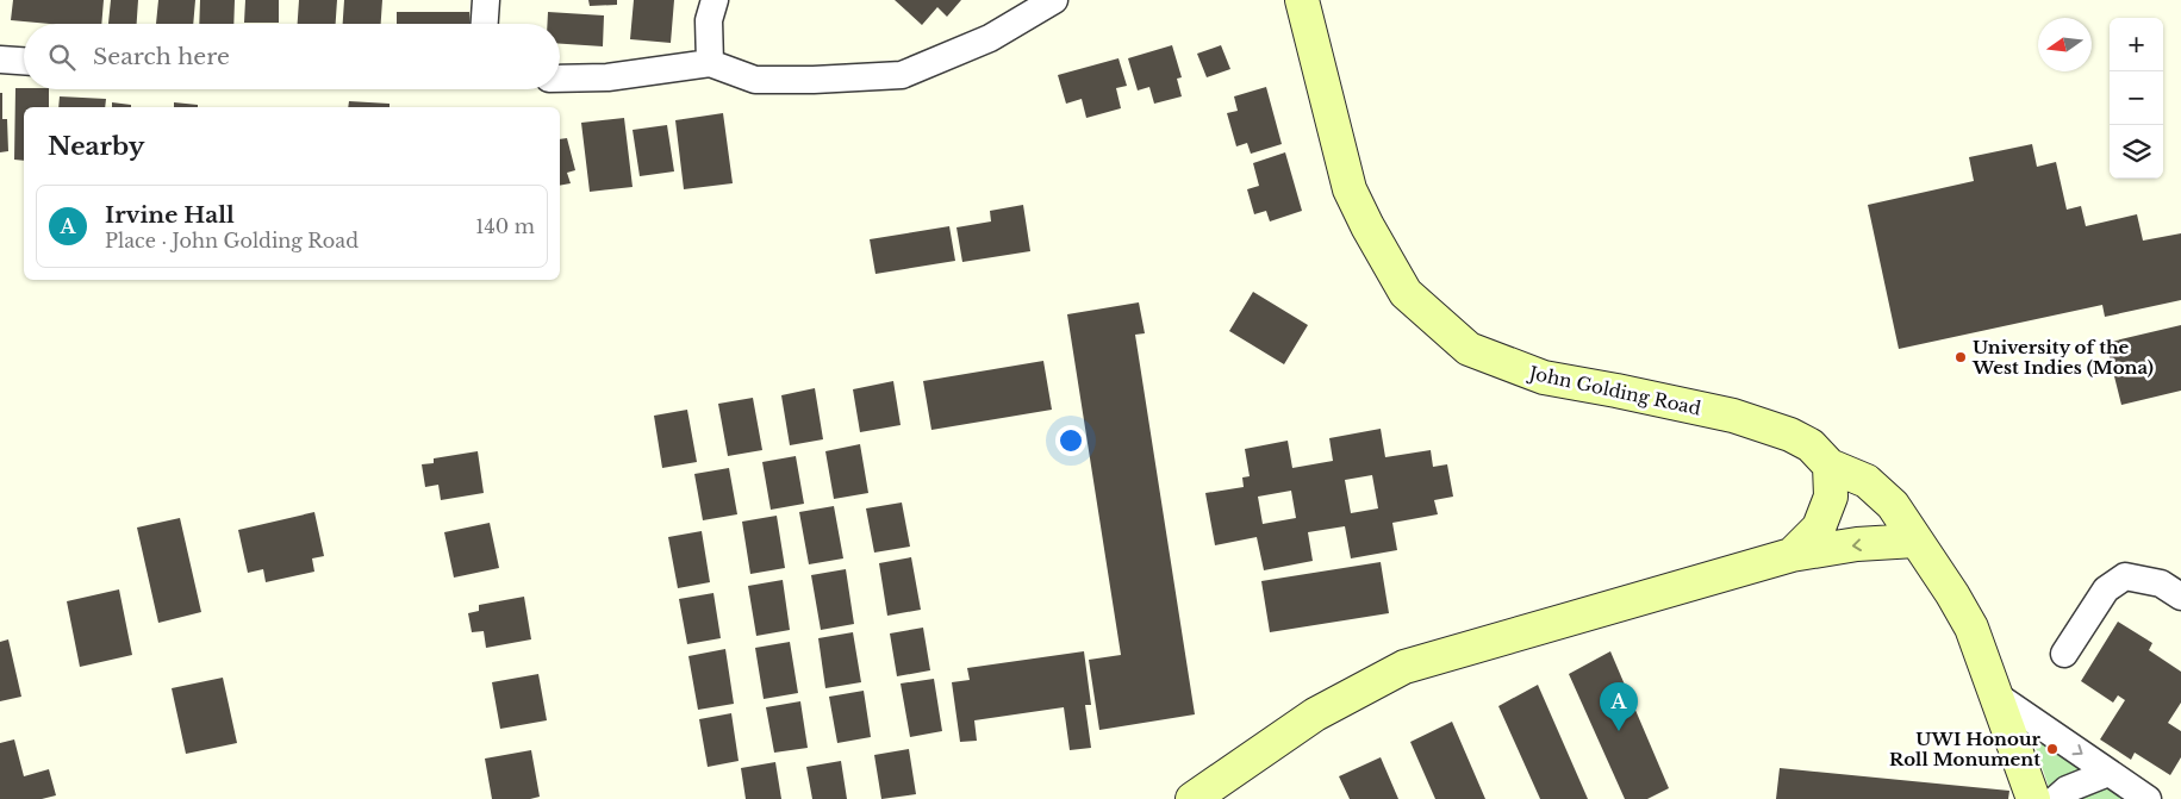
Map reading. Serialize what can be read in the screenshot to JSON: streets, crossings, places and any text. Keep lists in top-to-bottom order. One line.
{"streets":{"street":["John Golding Road"]},"places":["University of the West Indies (Mona)","UWI Honour Roll Monument"],"north":"left","page":{"map_buttons":["+","−"],"search":"Search here","heading":"Nearby","list":[{"mark":"A","name":"Irvine Hall","note":"Place · John Golding Road","value":"140 m"}],"pins":"A"}}
